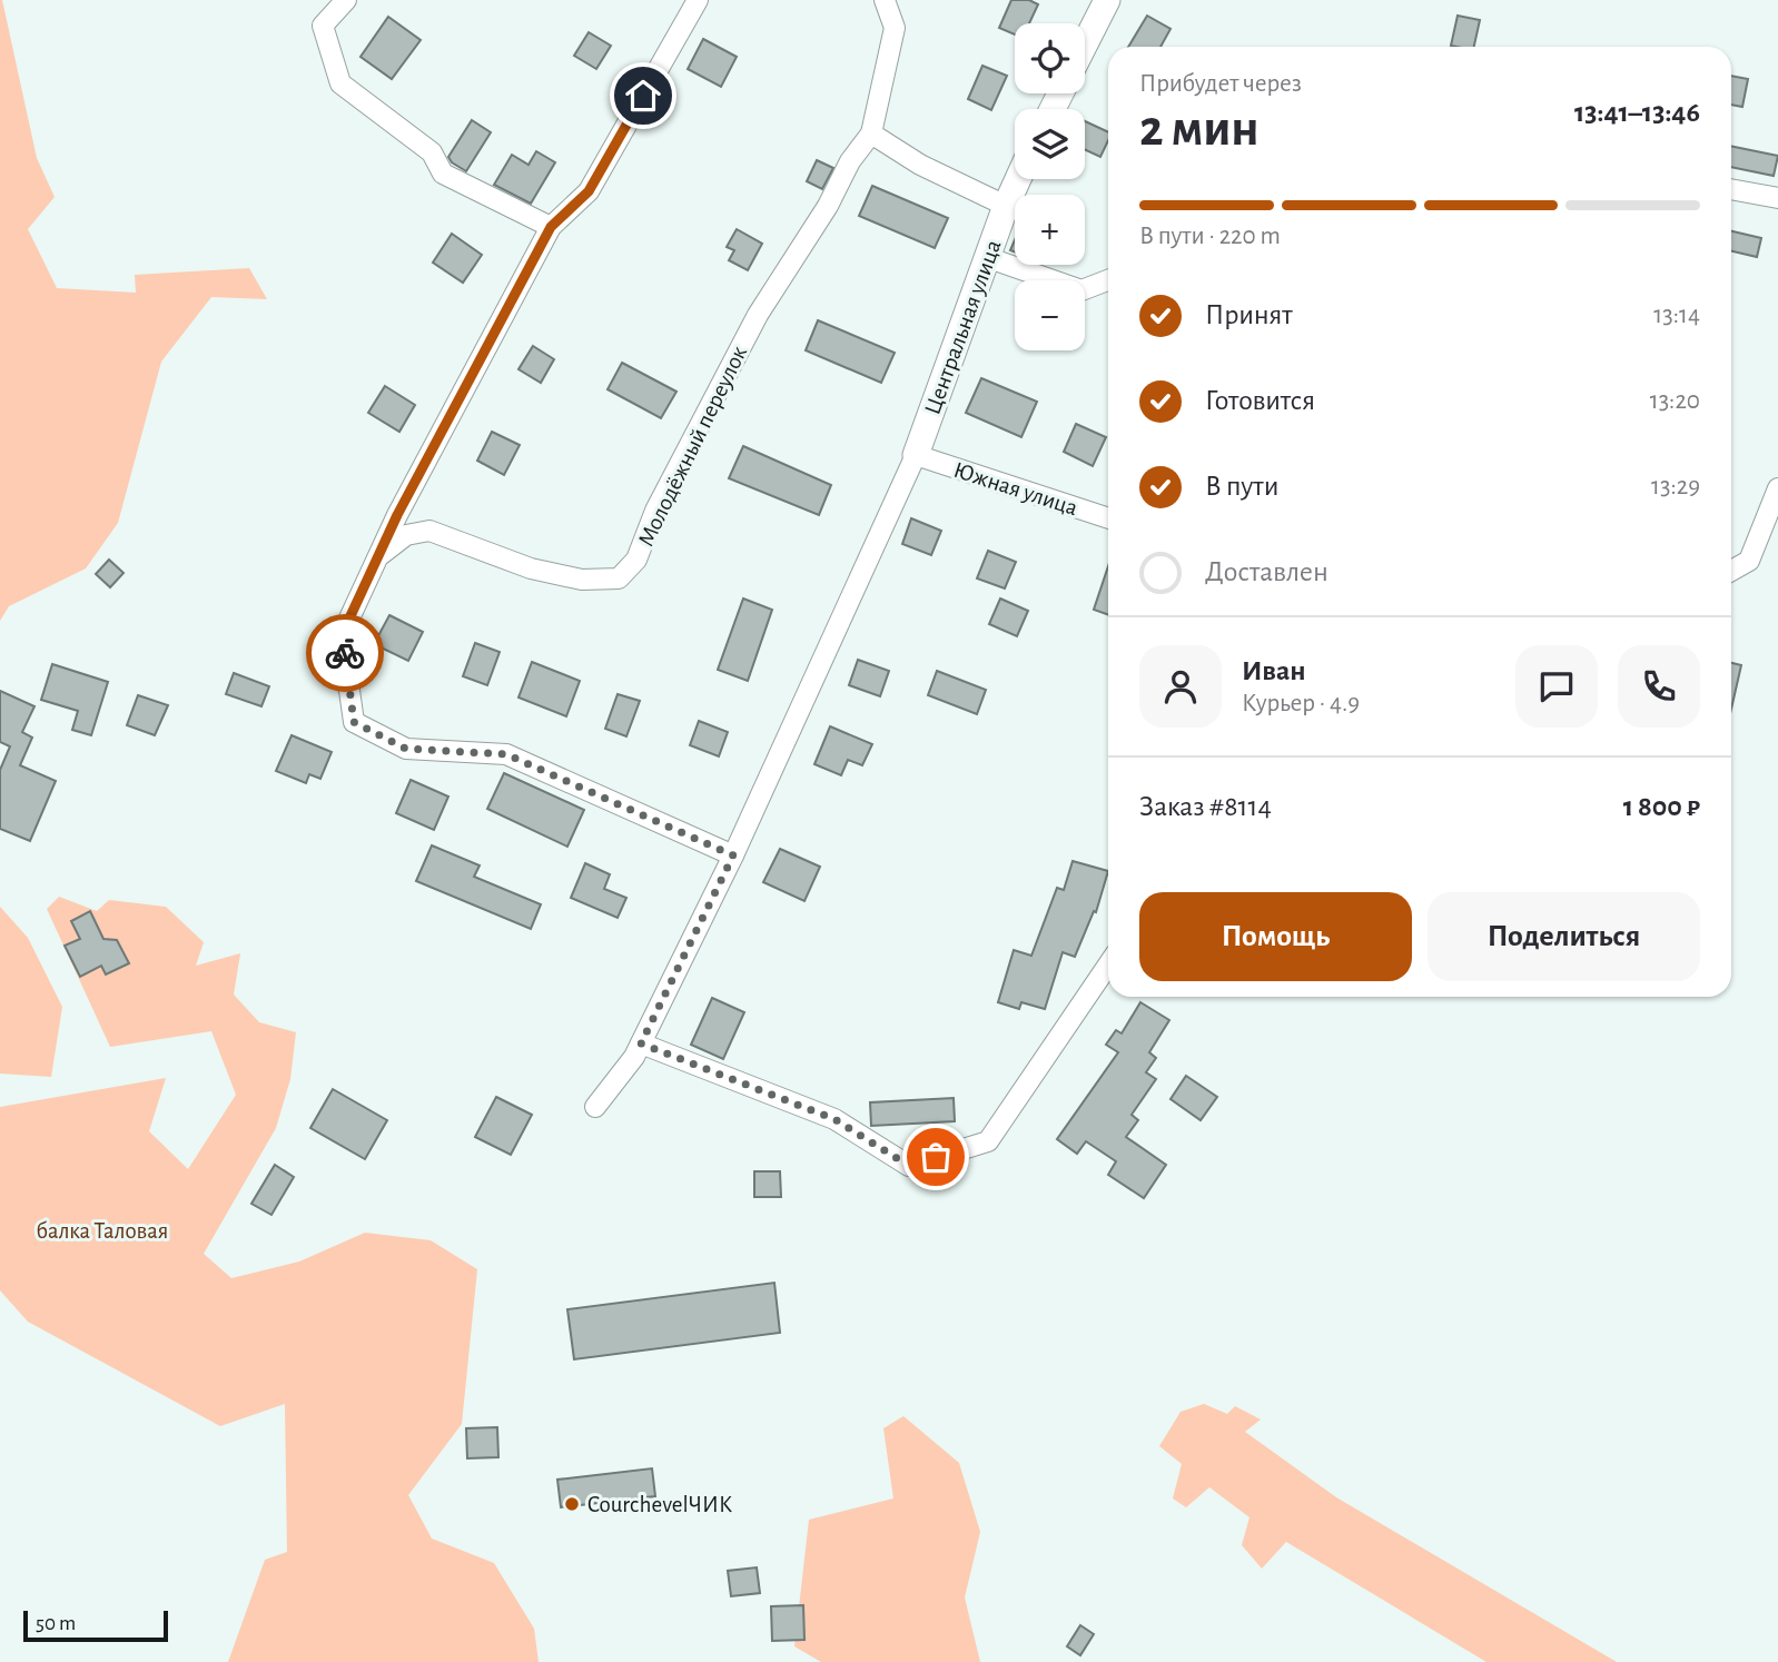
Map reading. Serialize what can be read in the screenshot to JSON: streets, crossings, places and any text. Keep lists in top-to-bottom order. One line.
{"streets":{"street":["Центральная улица","Молодёжный переулок","Южная улица"]},"crossings":[["Центральная улица","Южная улица"]],"parks":["балка Таловая"],"places":["CourсhevelЧИК"],"scale_bar":"50 m","page":{"map_buttons":["+","−"],"heading":["2 мин","Прибудет через","13:41–13:46"],"panel":["Иван","Курьер · 4.9","Заказ #8114","1 800 ₽"],"bar":"В пути · 220 m","list":[["Принят","13:14"],["Готовится","13:20"],["В пути","13:29"],"Доставлен"],"buttons":["Помощь","Поделиться"],"scale":"50 m"}}
